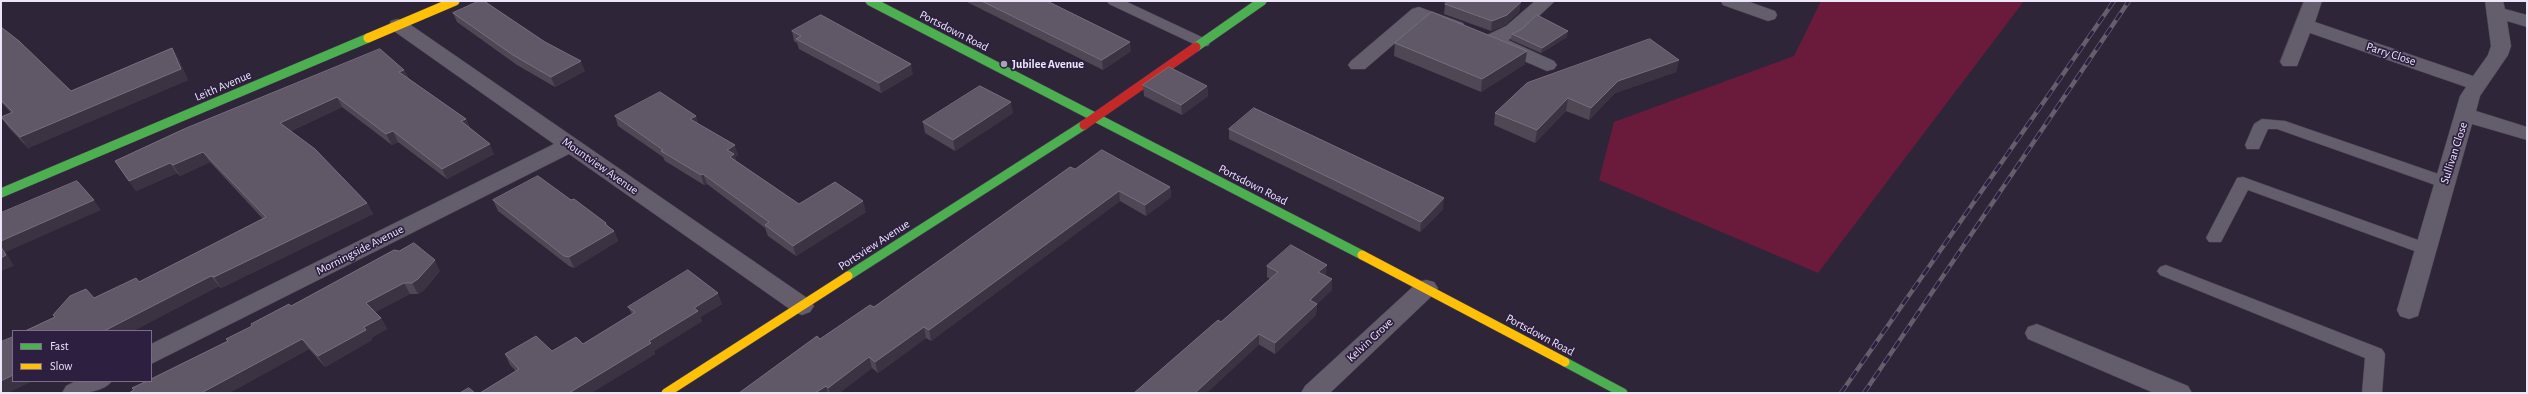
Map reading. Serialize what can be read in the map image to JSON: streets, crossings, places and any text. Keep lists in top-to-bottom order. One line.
{"streets":{"street":["Portsdown Road","Parry Close","Leith Avenue","Sullivan Close","Mountview Avenue","Portsview Avenue","Morningside Avenue","Kelvin Grove"]},"crossings":[["Portsdown Road","Portsview Avenue"],["Portsdown Road","Kelvin Grove"],["Parry Close","Sullivan Close"],["Leith Avenue","Mountview Avenue"],["Mountview Avenue","Portsview Avenue"],["Mountview Avenue","Morningside Avenue"]],"places":["Jubilee Avenue"],"legend":["Fast","Slow"]}
